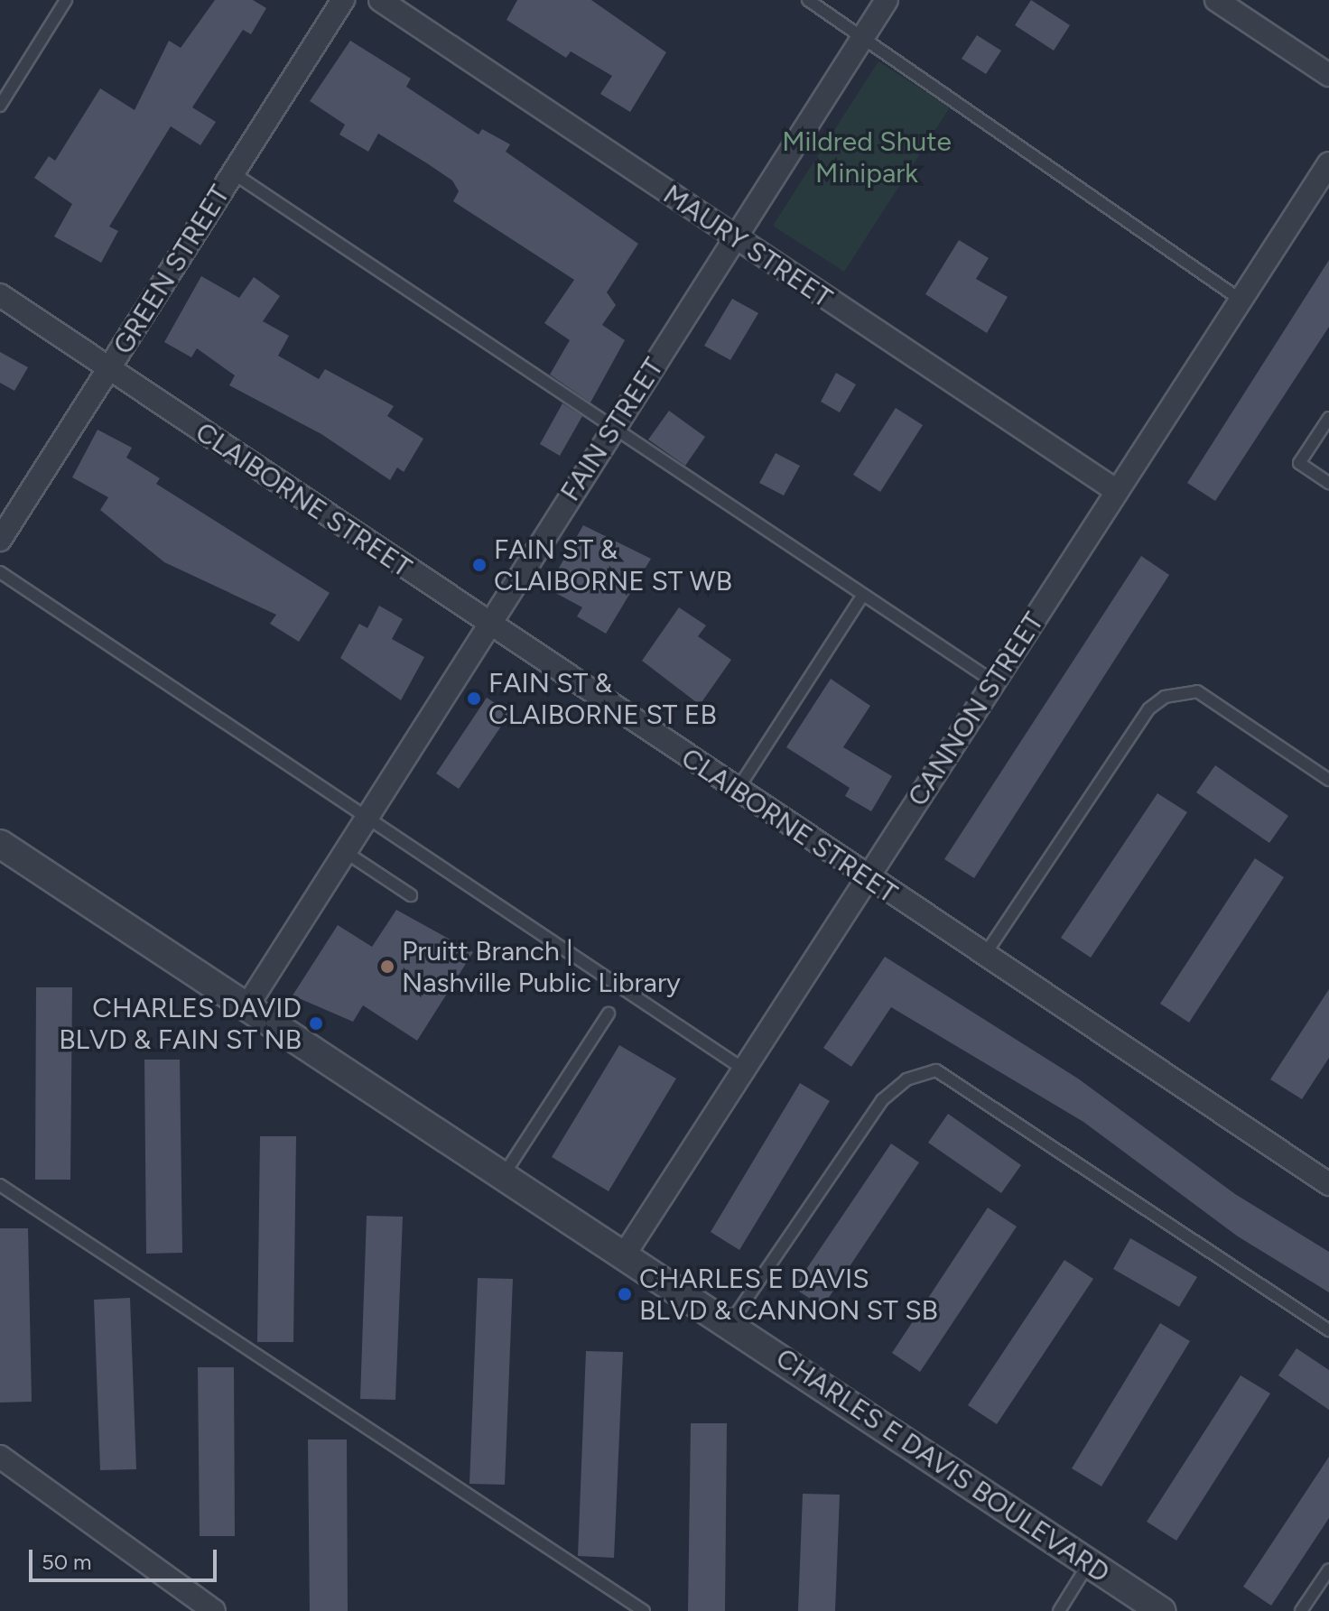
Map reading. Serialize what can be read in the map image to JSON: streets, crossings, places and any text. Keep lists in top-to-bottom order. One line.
{"streets":{"street":["MAURY STREET","GREEN STREET","FAIN STREET","CLAIBORNE STREET","CANNON STREET","CHARLES E DAVIS BOULEVARD"]},"crossings":[["MAURY STREET","FAIN STREET"],["MAURY STREET","CANNON STREET"],["GREEN STREET","CLAIBORNE STREET"],["FAIN STREET","CLAIBORNE STREET"],["FAIN STREET","CHARLES E DAVIS BOULEVARD"],["CLAIBORNE STREET","CANNON STREET"],["CANNON STREET","CHARLES E DAVIS BOULEVARD"]],"parks":["Mildred Shute Minipark"],"places":["FAIN ST & CLAIBORNE ST WB","FAIN ST & CLAIBORNE ST EB","Pruitt Branch | Nashville Public Library","CHARLES DAVID BLVD & FAIN ST NB","CHARLES E DAVIS BLVD & CANNON ST SB"],"scale_bar":"50 m"}
